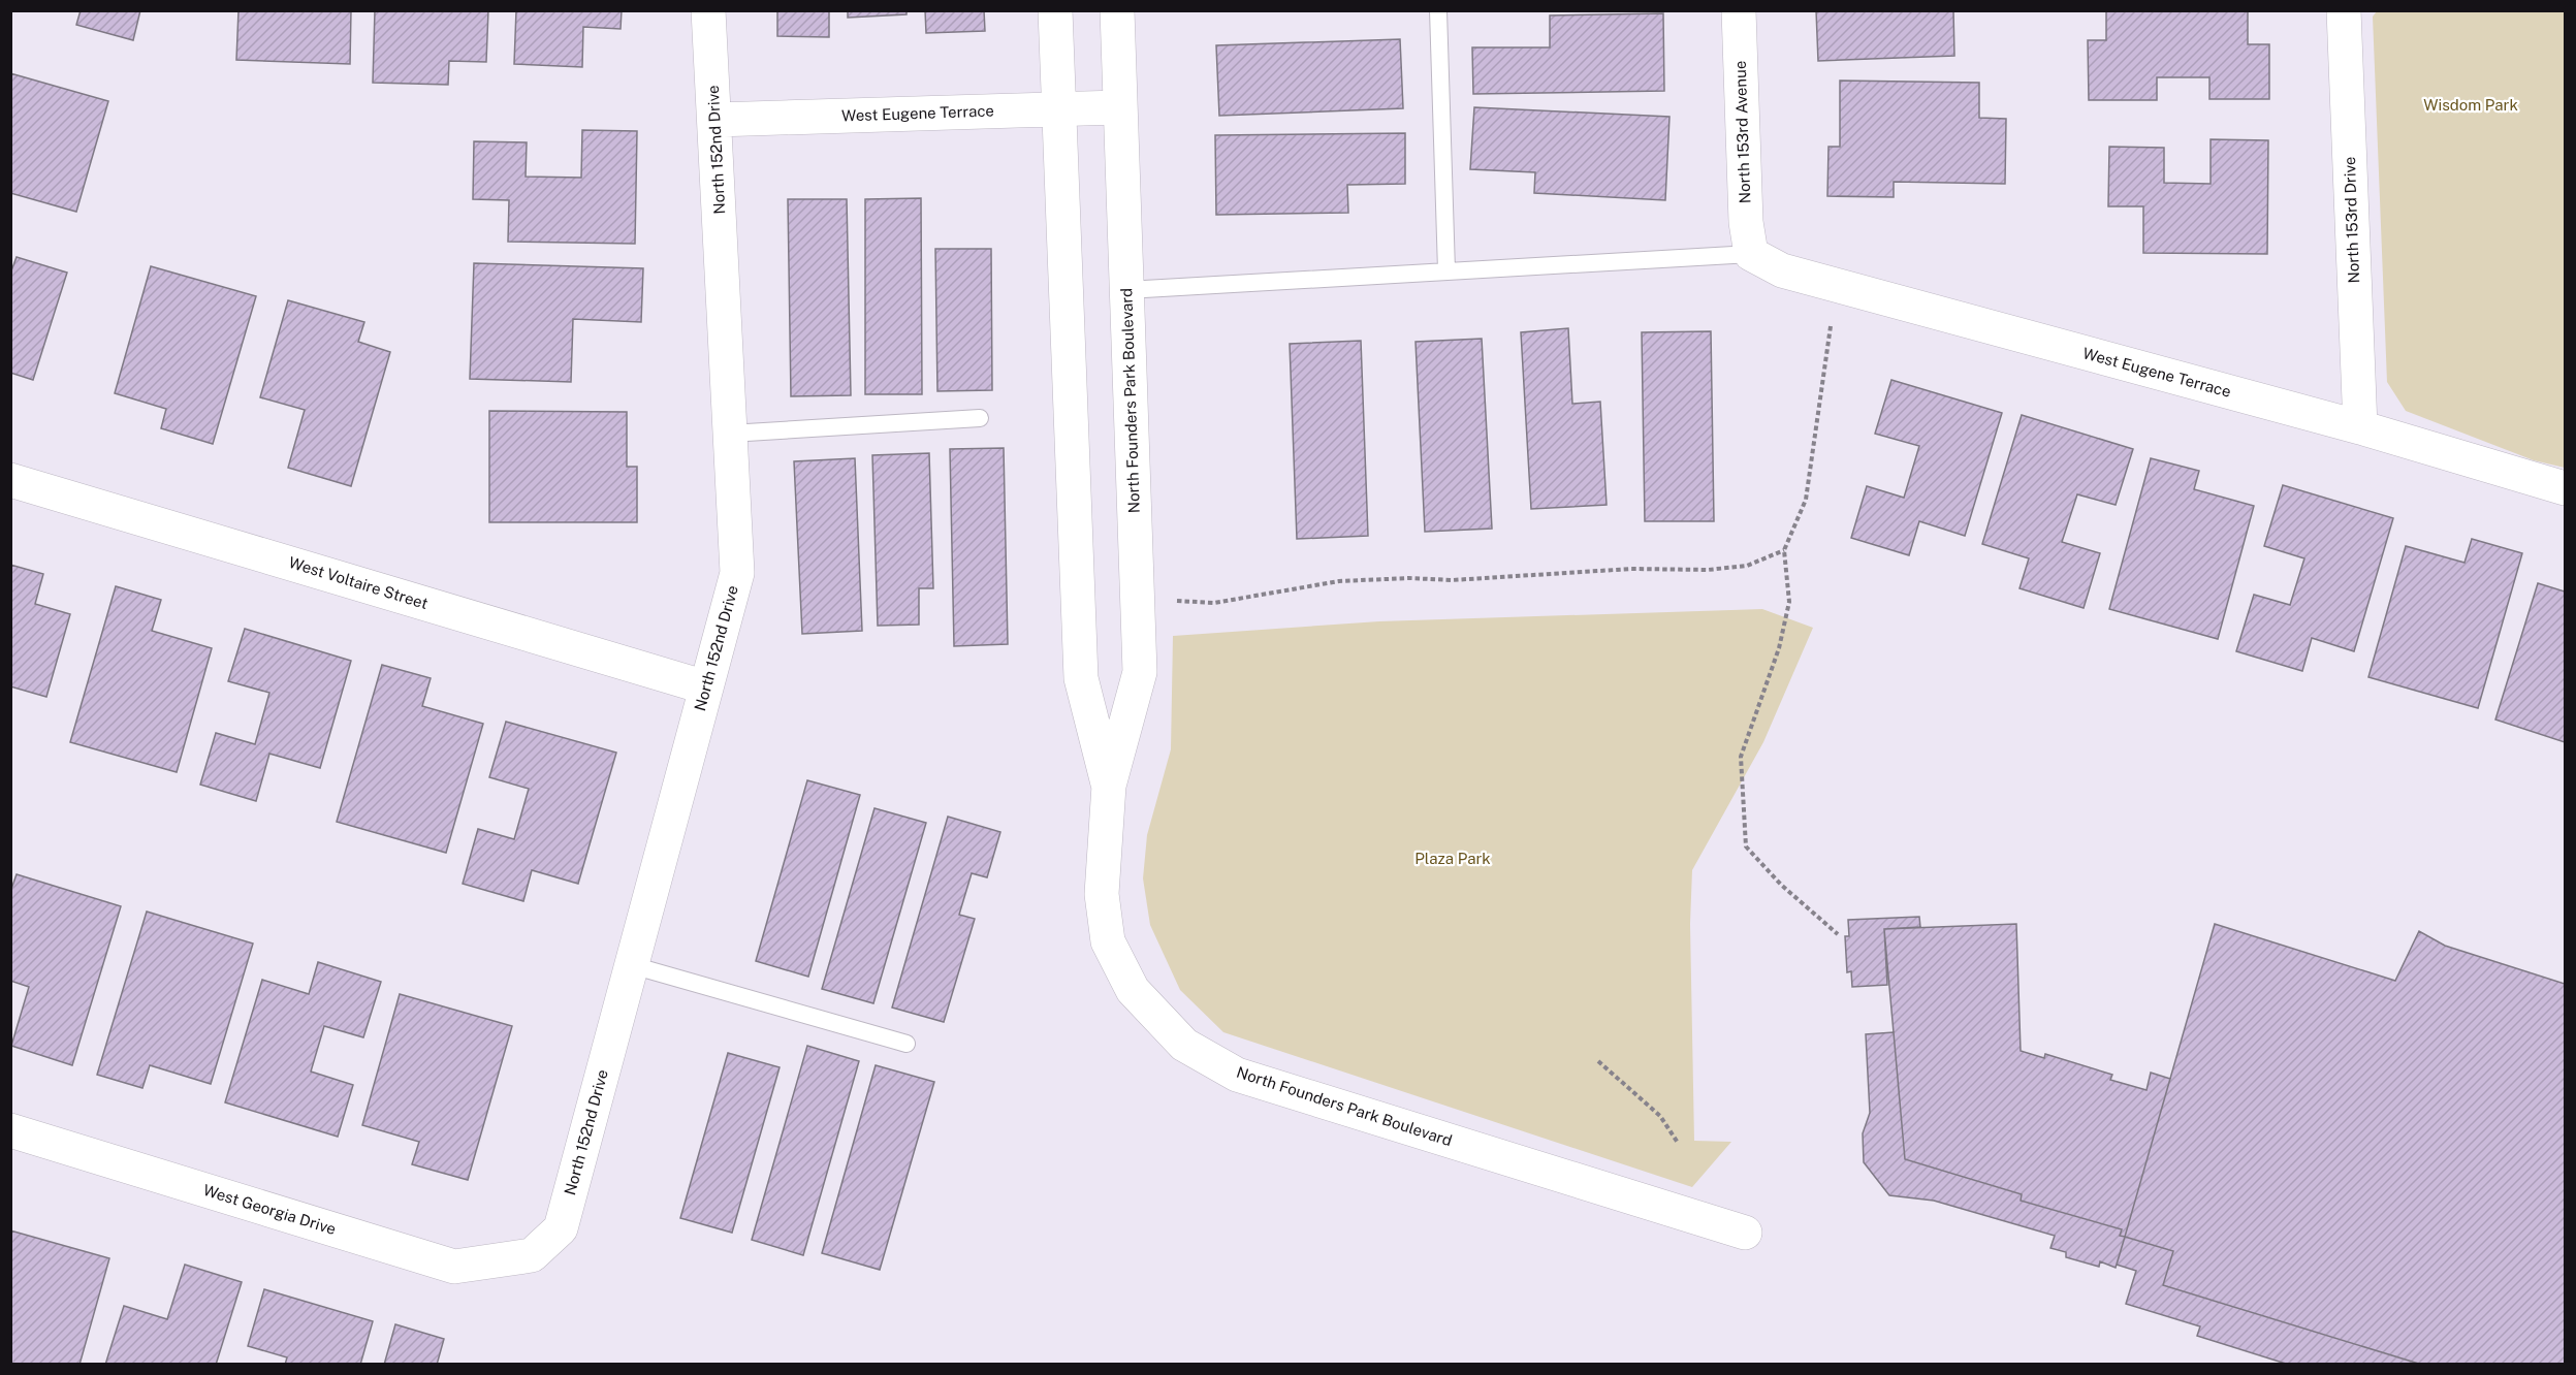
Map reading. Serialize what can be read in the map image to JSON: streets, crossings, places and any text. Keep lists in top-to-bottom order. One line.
{"streets":{"street":["West Eugene Terrace","North 153rd Avenue","North 152nd Drive","North 153rd Drive","North Founders Park Boulevard","West Voltaire Street","West Georgia Drive"]},"crossings":[["West Eugene Terrace","North 153rd Avenue"],["West Eugene Terrace","North 152nd Drive"],["West Eugene Terrace","North 153rd Drive"],["West Eugene Terrace","North Founders Park Boulevard"],["North 152nd Drive","West Voltaire Street"],["North 152nd Drive","West Georgia Drive"]],"parks":["Wisdom Park","Plaza Park"]}
